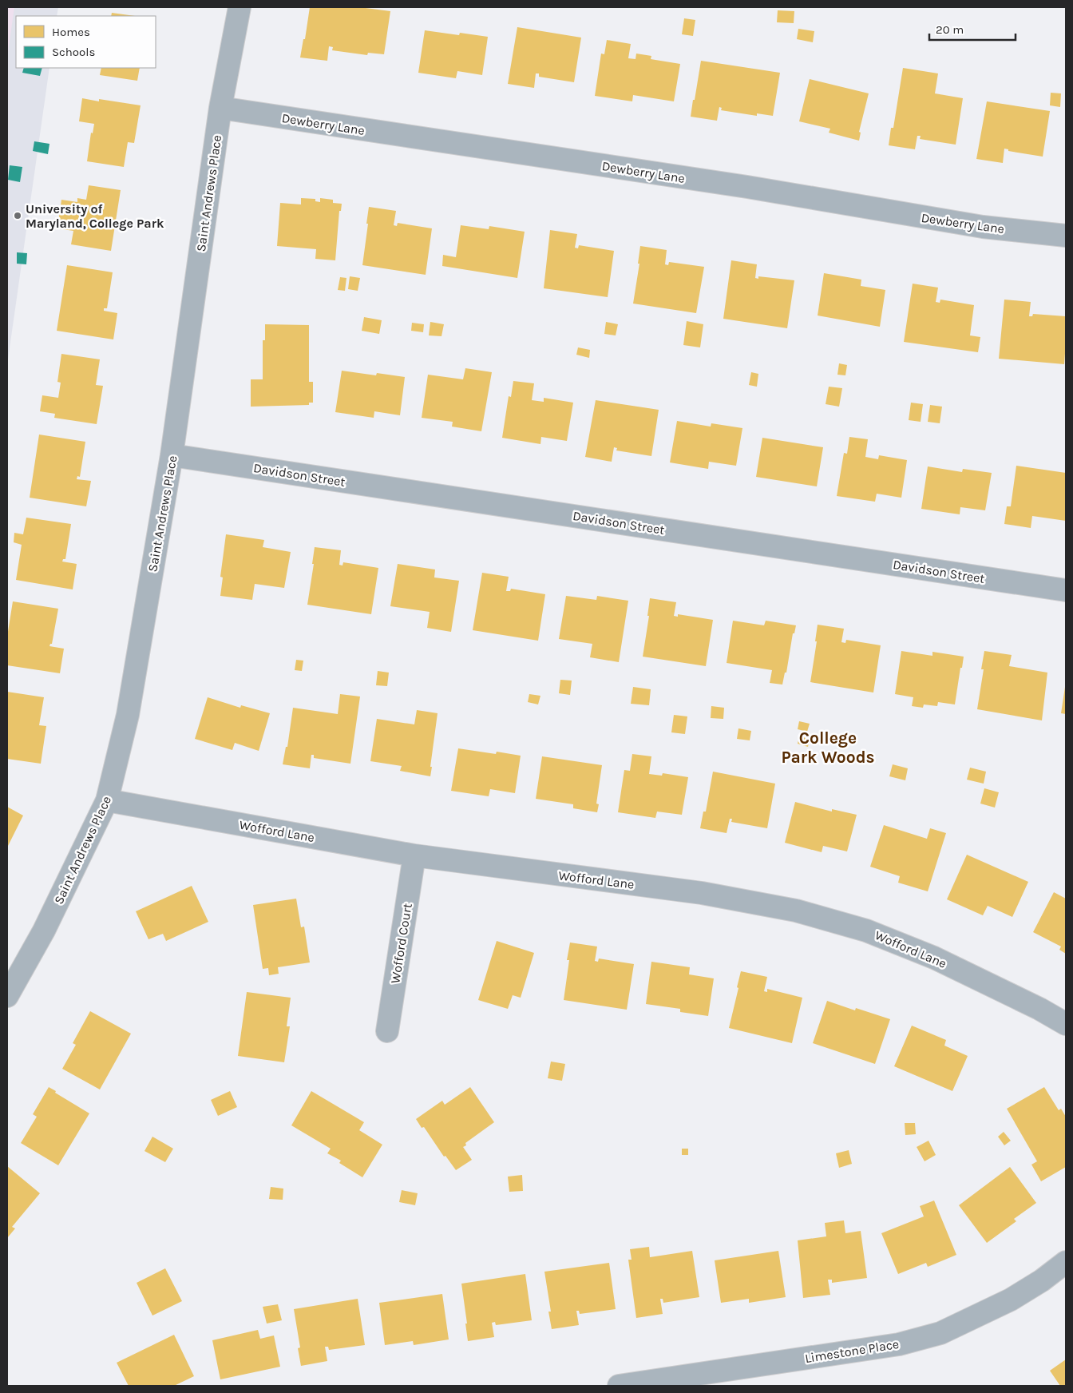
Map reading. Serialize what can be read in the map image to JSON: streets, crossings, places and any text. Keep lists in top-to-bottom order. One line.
{"streets":{"street":["Dewberry Lane","Saint Andrews Place","Davidson Street","Wofford Lane","Wofford Court","Limestone Place"]},"crossings":[["Dewberry Lane","Saint Andrews Place"],["Saint Andrews Place","Davidson Street"],["Saint Andrews Place","Wofford Lane"],["Wofford Lane","Wofford Court"]],"districts":["College Park Woods"],"places":["University of Maryland, College Park"],"legend":["Homes","Schools"],"scale_bar":"20 m"}
